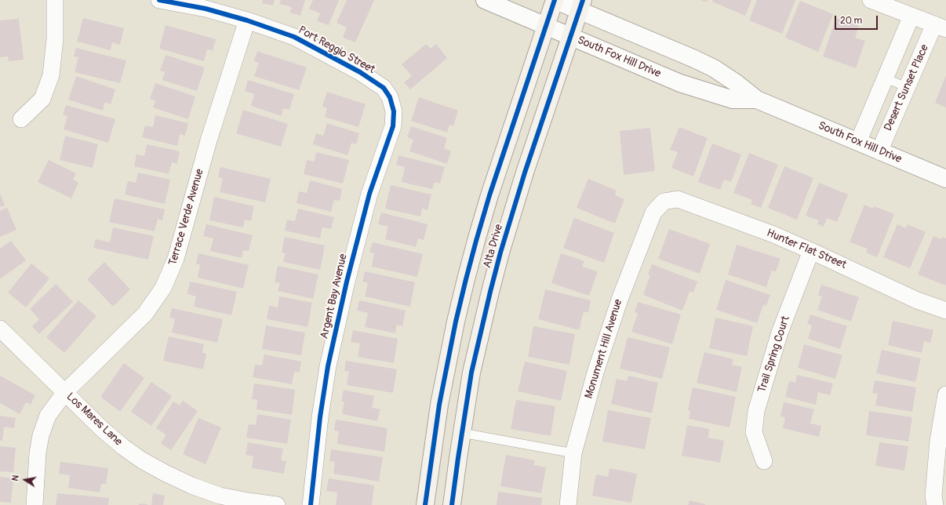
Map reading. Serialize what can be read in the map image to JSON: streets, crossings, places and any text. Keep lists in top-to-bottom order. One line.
{"streets":{"main road":["Alta Drive"],"street":["Port Reggio Street","South Fox Hill Drive","Desert Sunset Place","Terrace Verde Avenue","Hunter Flat Street","Argent Bay Avenue","Monument Hill Avenue","Trail Spring Court","Los Mares Lane"]},"crossings":[["Port Reggio Street","Terrace Verde Avenue"],["Port Reggio Street","Argent Bay Avenue"],["South Fox Hill Drive","Desert Sunset Place"],["South Fox Hill Drive","Alta Drive"],["Terrace Verde Avenue","Los Mares Lane"],["Hunter Flat Street","Monument Hill Avenue"],["Hunter Flat Street","Trail Spring Court"]],"scale_bar":"20 m","north":"left"}
